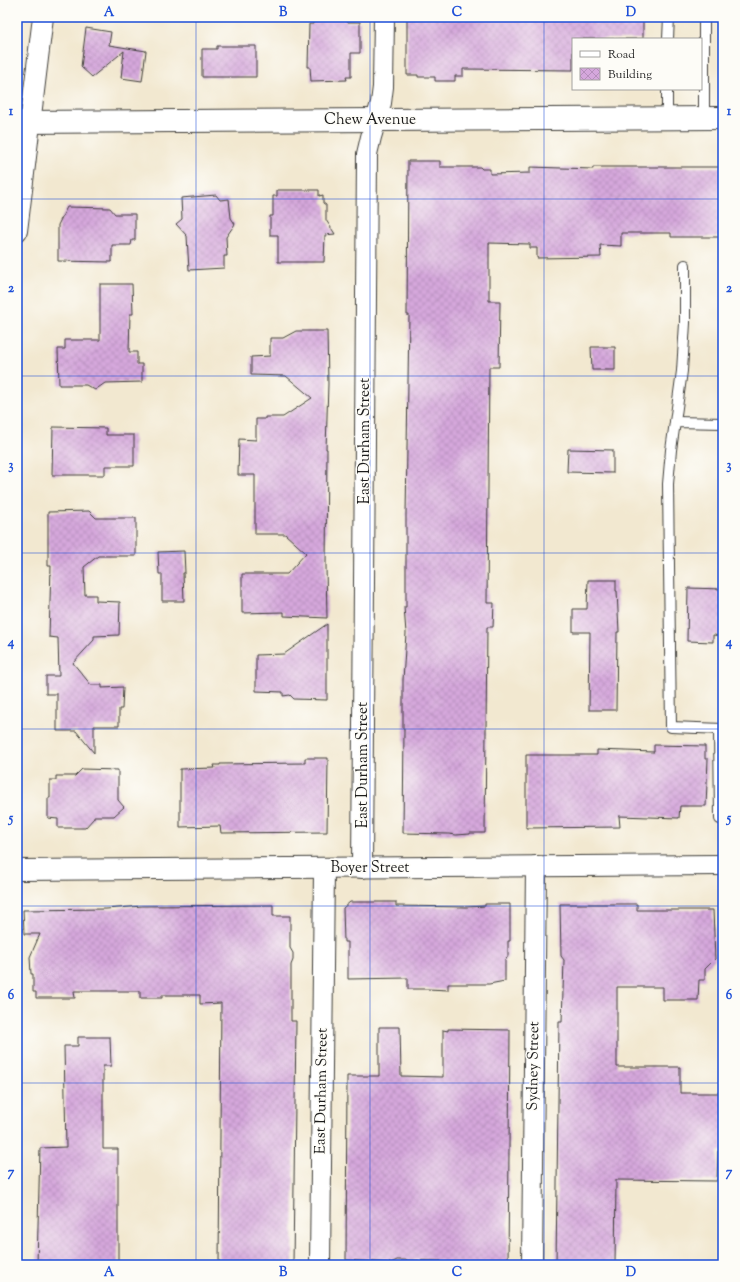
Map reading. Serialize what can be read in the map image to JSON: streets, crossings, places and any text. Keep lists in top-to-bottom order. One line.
{"streets":{"street":["Chew Avenue","East Durham Street","Boyer Street","Sydney Street"]},"crossings":[["Chew Avenue","East Durham Street"],["East Durham Street","Boyer Street"],["Boyer Street","Sydney Street"]],"legend":["Road","Building"],"grid":{"columns":["A","B","C","D"],"rows":["1","2","3","4","5","6","7"]}}
